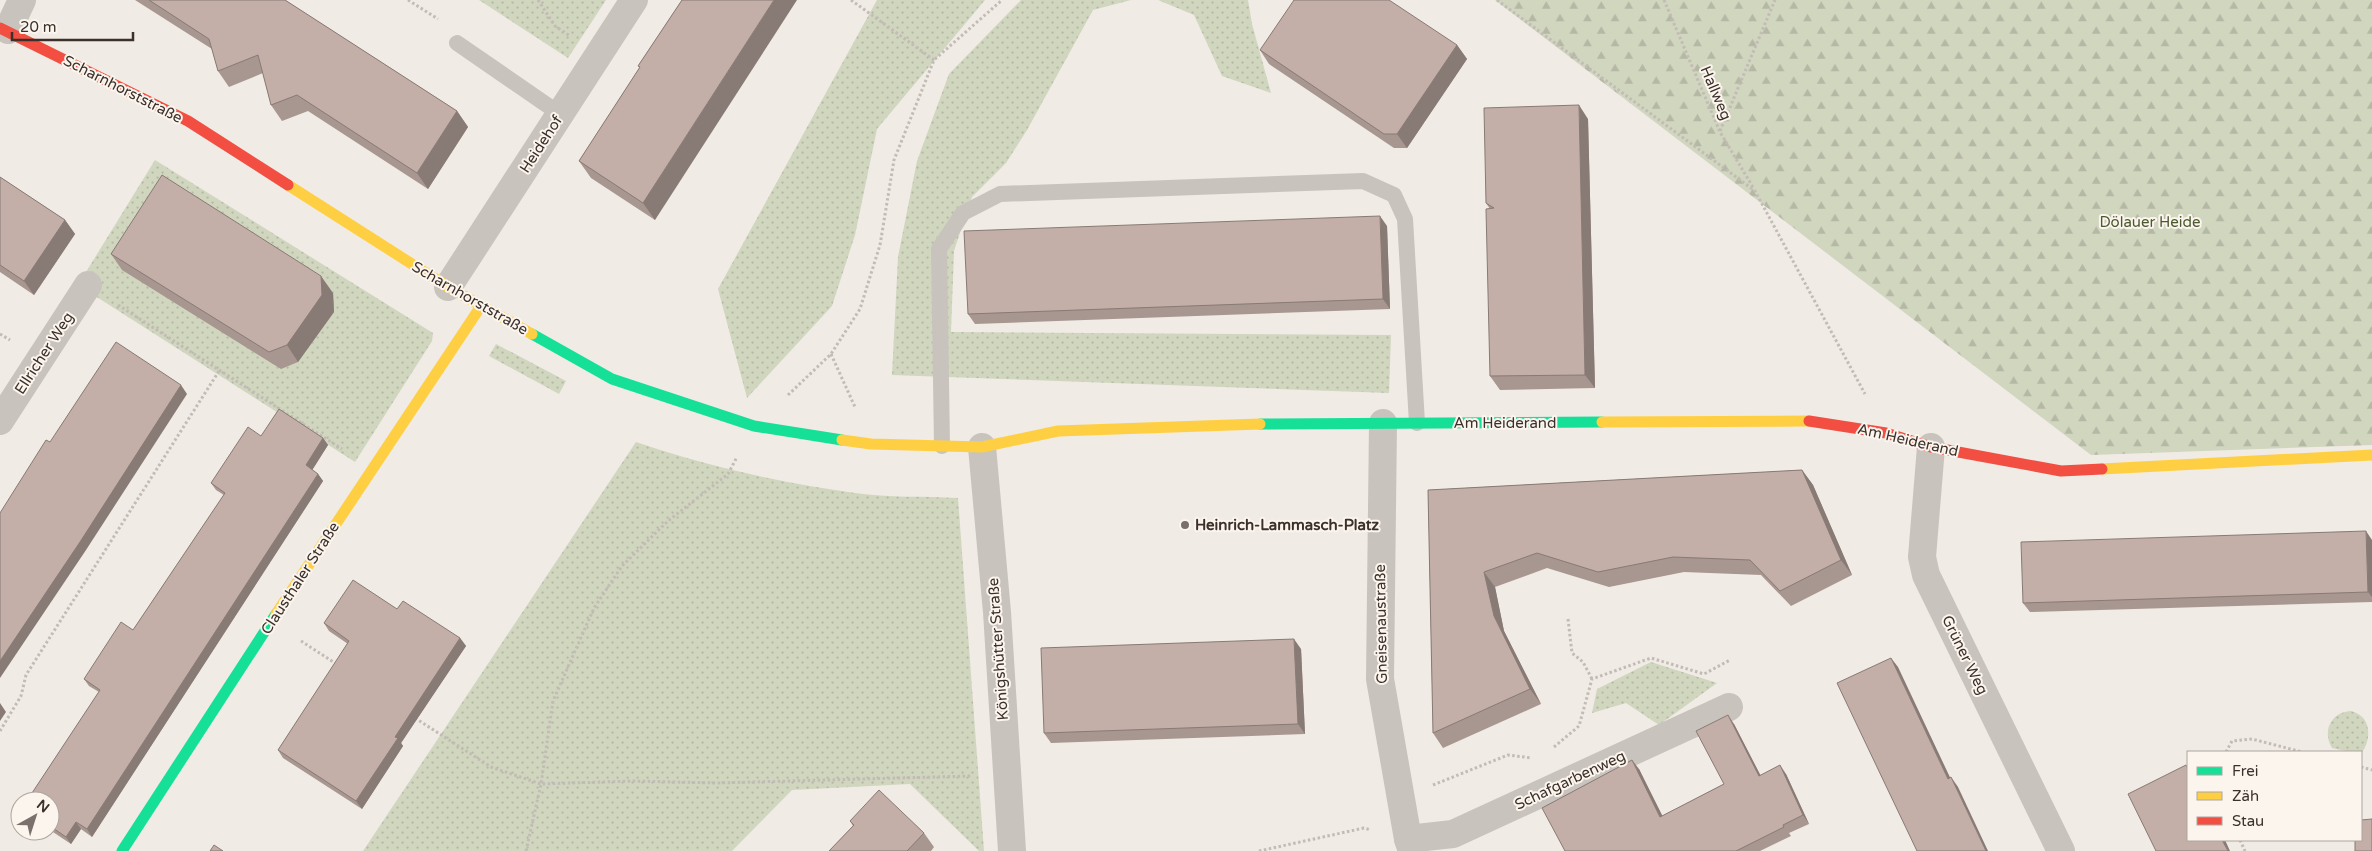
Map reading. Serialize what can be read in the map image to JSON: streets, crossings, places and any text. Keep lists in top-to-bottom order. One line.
{"streets":{"street":["Scharnhorststraße","Heidehof","Ellricher Weg","Am Heiderand","Clausthaler Straße","Gneisenaustraße","Königshütter Straße","Grüner Weg","Schafgarbenweg"],"path":["Hallweg"]},"crossings":[["Scharnhorststraße","Heidehof"],["Scharnhorststraße","Clausthaler Straße"],["Scharnhorststraße","Königshütter Straße"],["Hallweg","Am Heiderand"],["Am Heiderand","Gneisenaustraße"],["Am Heiderand","Grüner Weg"],["Gneisenaustraße","Schafgarbenweg"]],"parks":["Dölauer Heide"],"places":["Heinrich-Lammasch-Platz"],"legend":["Frei","Zäh","Stau"],"scale_bar":"20 m","north":"top right"}
